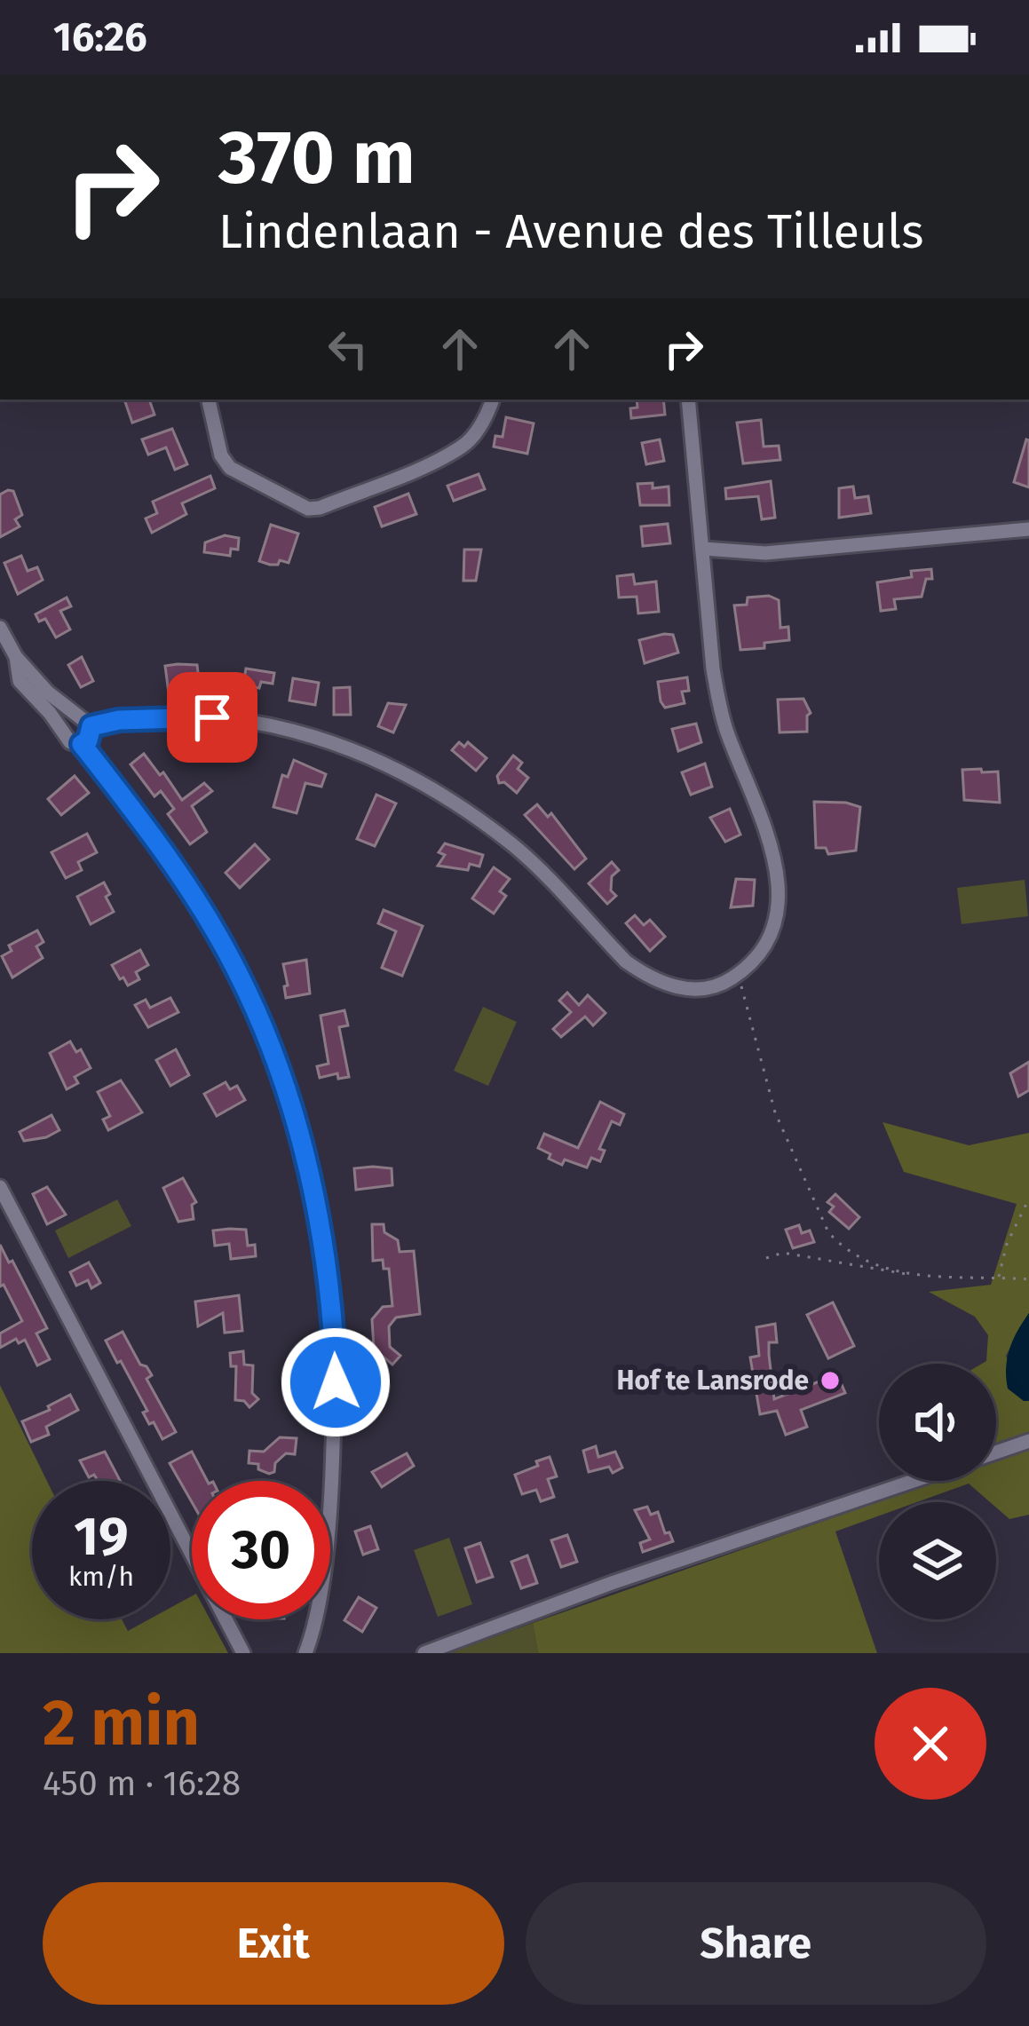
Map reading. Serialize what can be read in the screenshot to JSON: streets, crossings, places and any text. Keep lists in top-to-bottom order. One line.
{"places":["Hof te Lansrode"],"page":{"status":"16:26","turn":["370 m","Lindenlaan - Avenue des Tilleuls"],"speed":"19 km/h","limit":"30","heading":["2 min","450 m · 16:28"],"buttons":["Exit","Share"]}}
